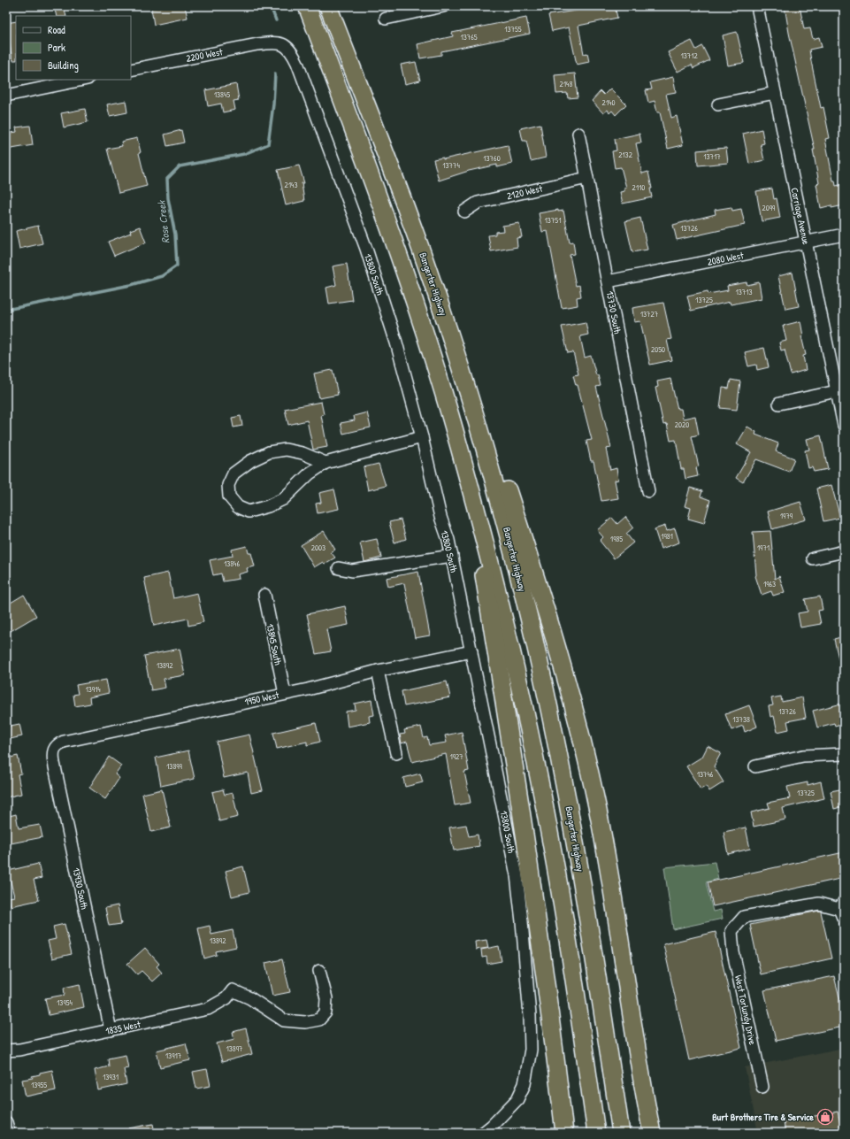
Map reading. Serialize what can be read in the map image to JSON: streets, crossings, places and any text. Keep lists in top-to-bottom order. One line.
{"streets":{"highway":["Bangerter Highway"],"street":["2200 West","2120 West","Carriage Avenue","2080 West","13800 South","13730 South","13845 South","1950 West","13930 South","West Torlundy Drive","1835 West"]},"crossings":[["2200 West","13800 South"],["2120 West","13730 South"],["Carriage Avenue","2080 West"],["2080 West","13730 South"],["13800 South","1950 West"],["13845 South","1950 West"],["1950 West","13930 South"],["13930 South","1835 West"]],"water":["Rose Creek"],"places":{"shop":["Burt Brothers Tire & Service"]},"house_numbers":["13755","13765","13712","2148","13845","2140","2132","13717","13760","13774","2143","2110","2099","13751","13726","13713","13725","13727","2050","2020","1979","1981","1985","2003","1971","13846","1963","13892","13914","13726","13738","1927","13899","13746","13725","13892","13954","13897","13917","13931","13955"],"legend":["Road","Park","Building"]}
